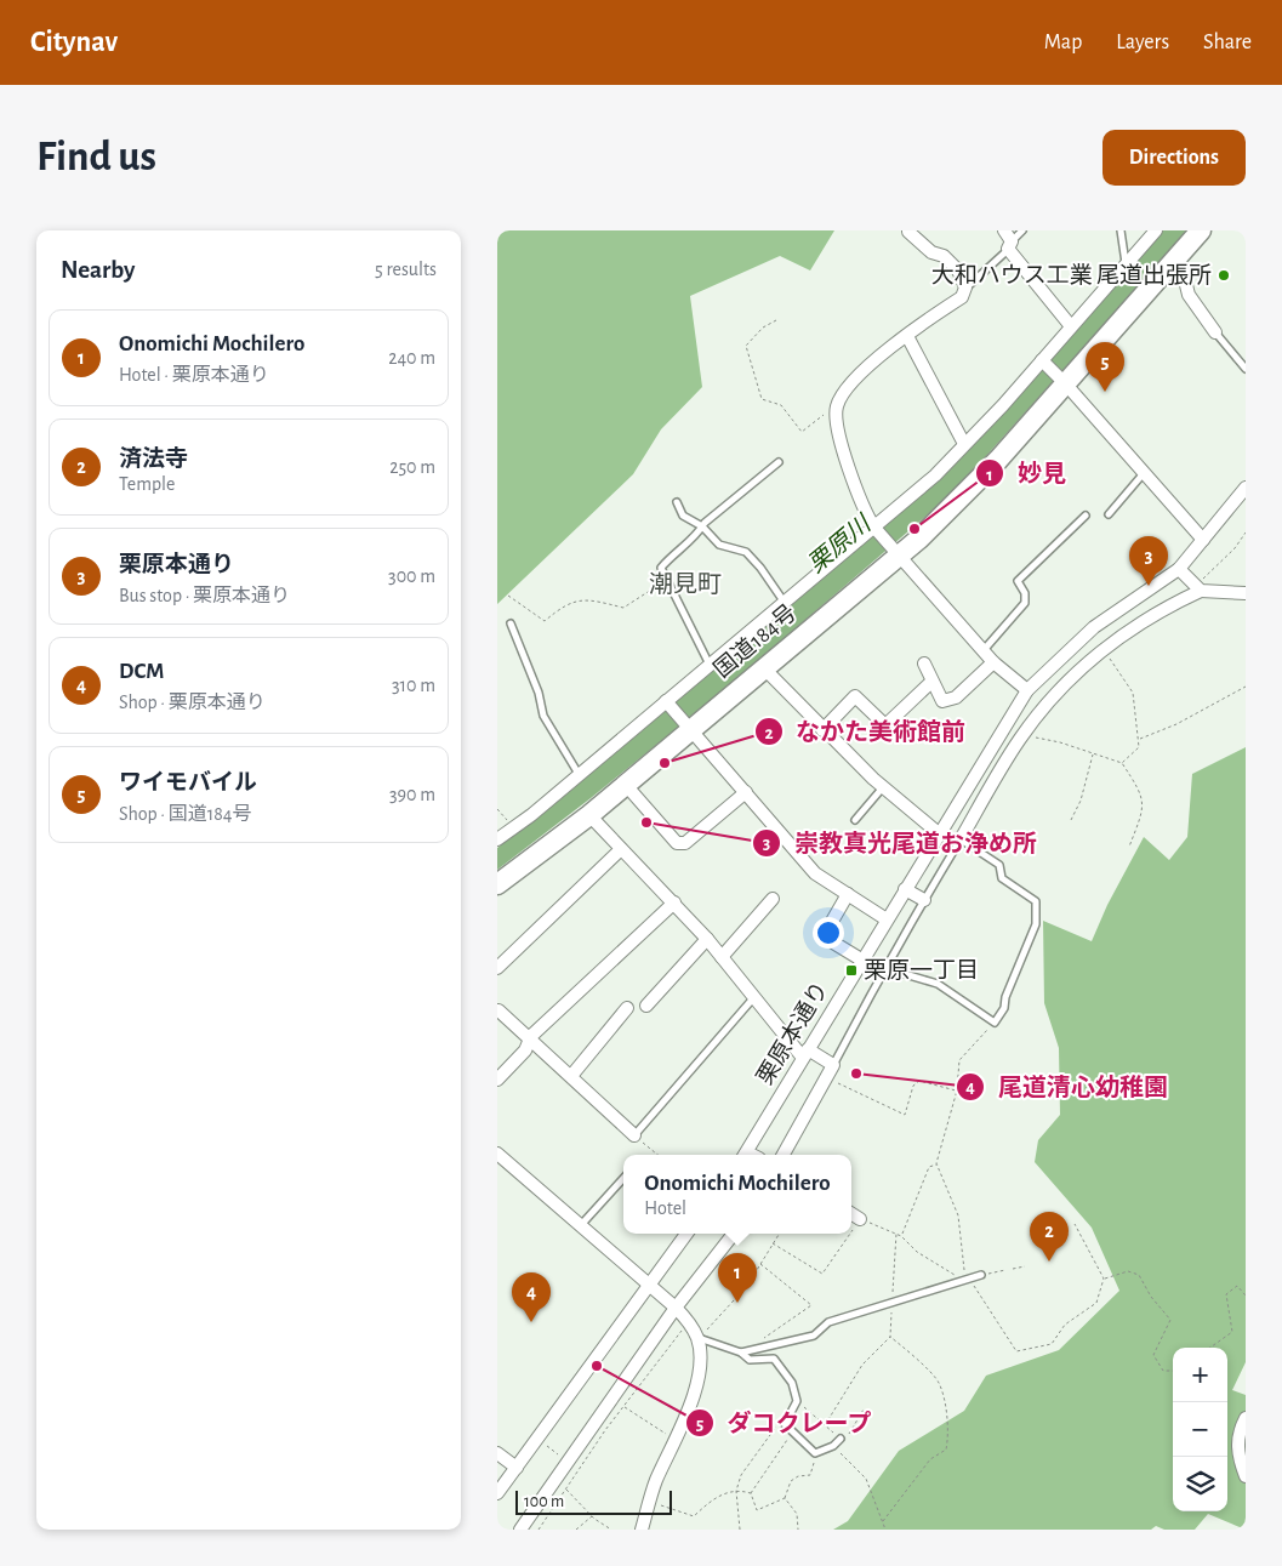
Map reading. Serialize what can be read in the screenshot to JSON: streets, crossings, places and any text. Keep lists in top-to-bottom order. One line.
{"streets":{"highway":["国道184号"],"street":["栗原本通り"]},"districts":["潮見町"],"water":["栗原川"],"places":{"other":["大和ハウス工業 尾道出張所","妙見","なかた美術館前","崇教真光尾道お浄め所","尾道清心幼稚園","ダコクレープ"],"transit":["栗原一丁目"]},"scale_bar":"100 m","page":{"header":"Citynav","nav":["Map","Layers","Share"],"buttons":"Directions","title":"Find us","heading":["Nearby","5 results"],"list":[{"mark":"1","name":"Onomichi Mochilero","note":"Hotel · 栗原本通り","value":"240 m"},{"mark":"2","name":"済法寺","note":"Temple","value":"250 m"},{"mark":"3","name":"栗原本通り","note":"Bus stop · 栗原本通り","value":"300 m"},{"mark":"4","name":"DCM","note":"Shop · 栗原本通り","value":"310 m"},{"mark":"5","name":"ワイモバイル","note":"Shop · 国道184号","value":"390 m"}],"pins":["5","3","2","1","4"],"popup":["Onomichi Mochilero","Hotel"],"map_buttons":["+","−"],"scale":"100 m"}}
